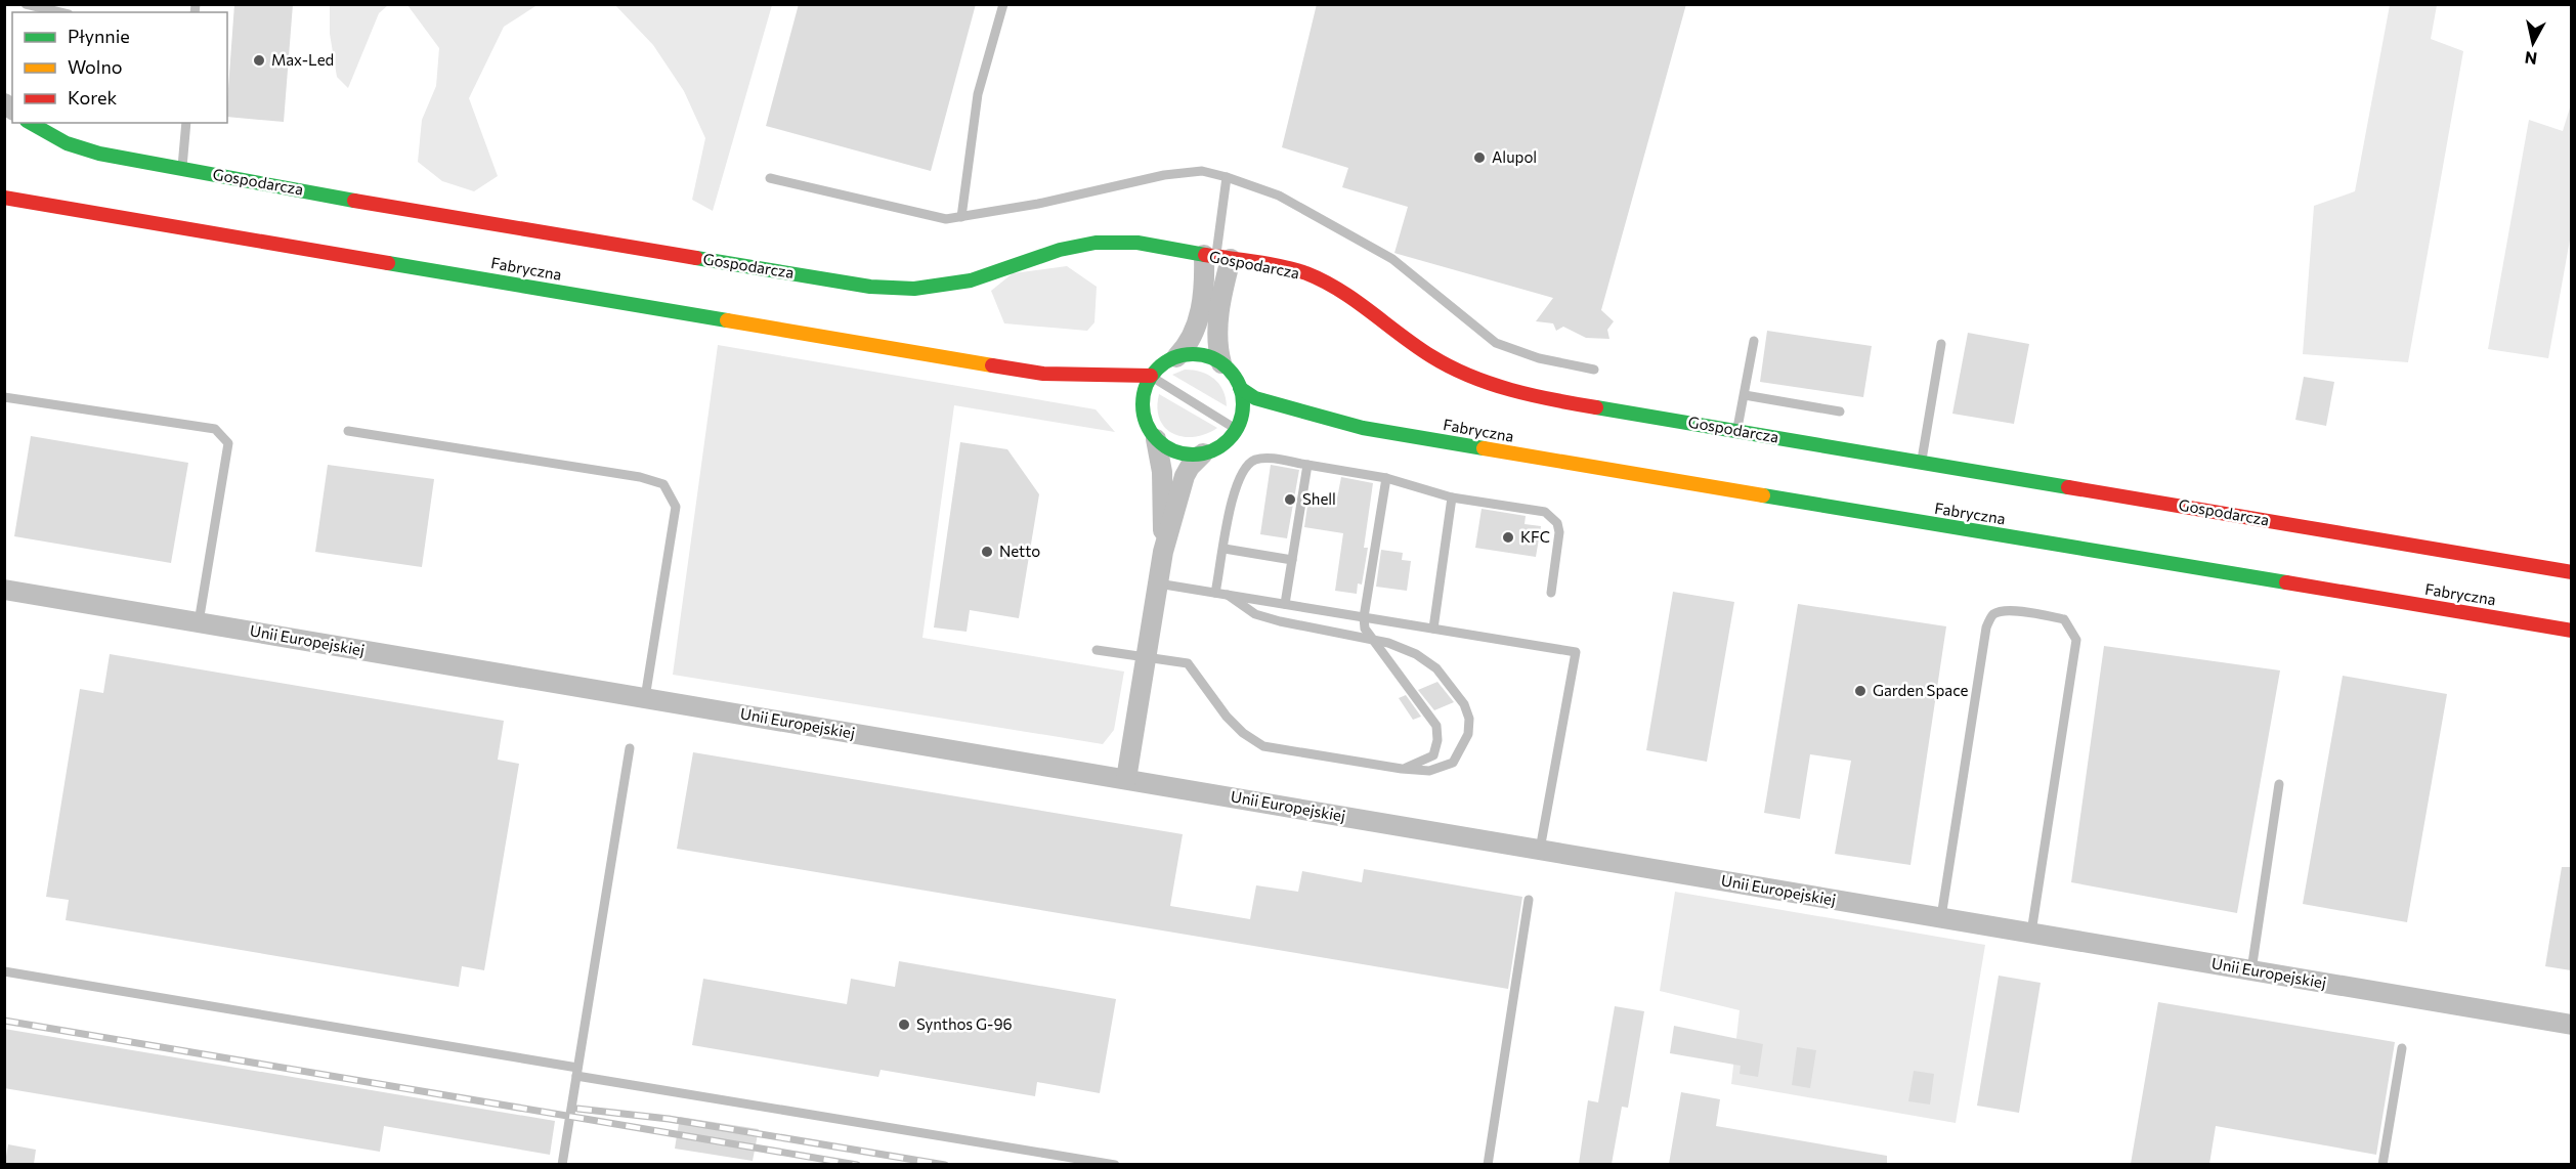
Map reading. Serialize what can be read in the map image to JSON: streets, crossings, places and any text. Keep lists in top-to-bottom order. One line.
{"streets":{"main road":["Gospodarcza","Fabryczna"],"street":["Unii Europejskiej"]},"places":["Max-Led","Alupol","Shell","KFC","Netto","Garden Space","Synthos G-96"],"legend":["Płynnie","Wolno","Korek"],"north":"bottom"}
